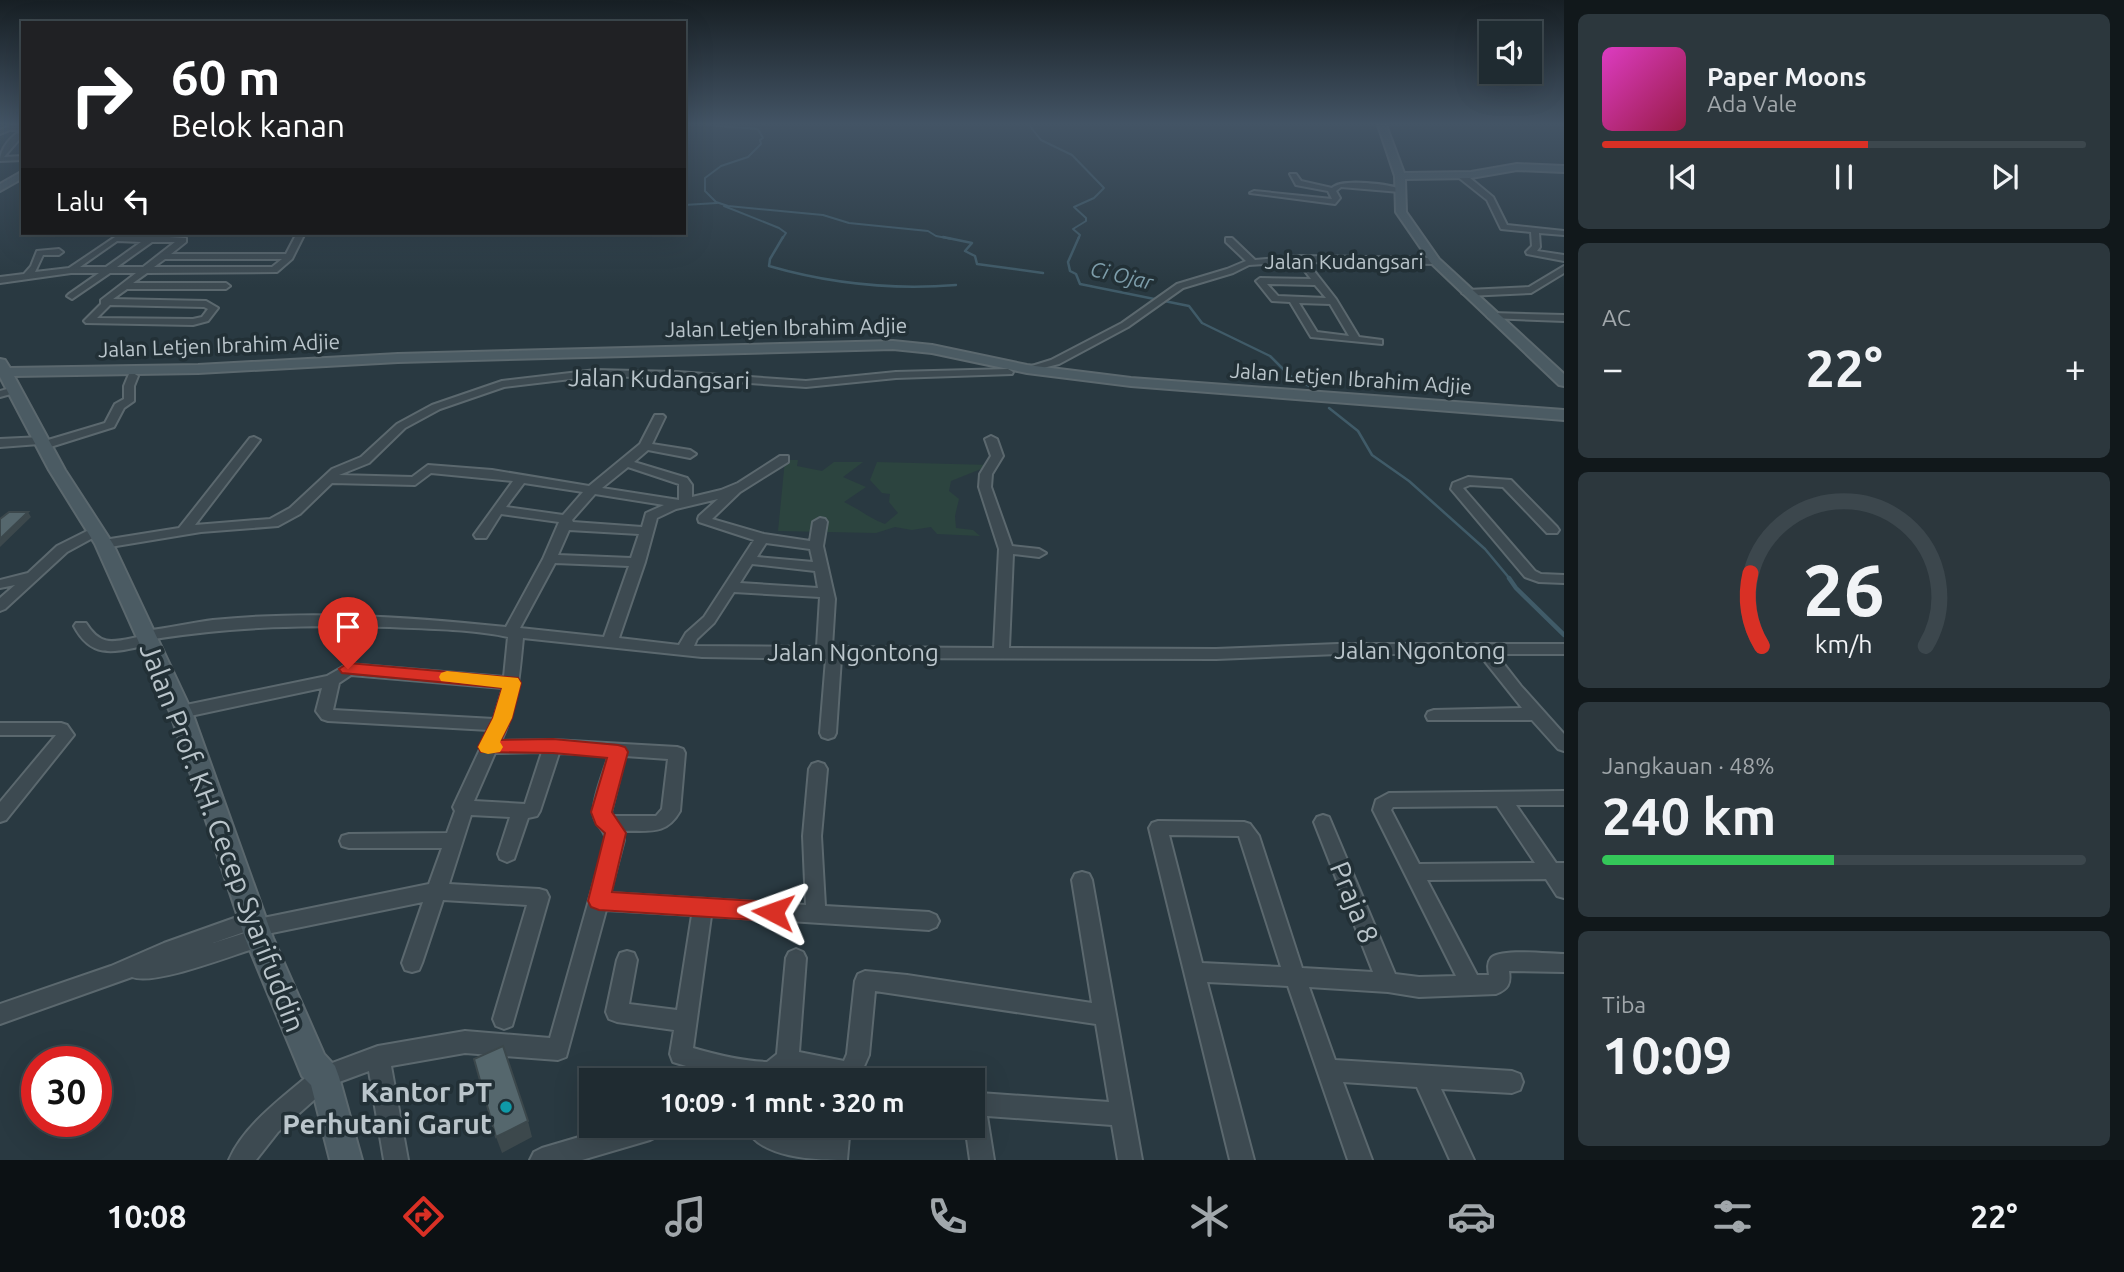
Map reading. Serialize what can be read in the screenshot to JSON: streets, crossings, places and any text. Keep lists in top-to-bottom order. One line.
{"streets":{"street":["Jalan Kudangsari","Jalan Letjen Ibrahim Adjie","Jalan Ngontong","Jalan Prof. KH. Cecep Syarifuddin","Praja 8"]},"crossings":[["Jalan Kudangsari","Jalan Letjen Ibrahim Adjie"],["Jalan Kudangsari","Jalan Prof. KH. Cecep Syarifuddin"],["Jalan Letjen Ibrahim Adjie","Jalan Prof. KH. Cecep Syarifuddin"],["Jalan Ngontong","Jalan Prof. KH. Cecep Syarifuddin"]],"water":["Ci Ojar"],"places":["Kantor PT Perhutani Garut"],"page":{"turn":["60 m","Belok kanan"],"song":["Paper Moons","Ada Vale"],"then":"Lalu","tile":["AC",["Jangkauan · 48%","240 km"],["Tiba","10:09"]],"heat":["−","22°","+"],"limit":"30","trip":"10:09 · 1 mnt · 320 m","tabs":["10:08","22°"],"gauge":["26","km/h"]}}
